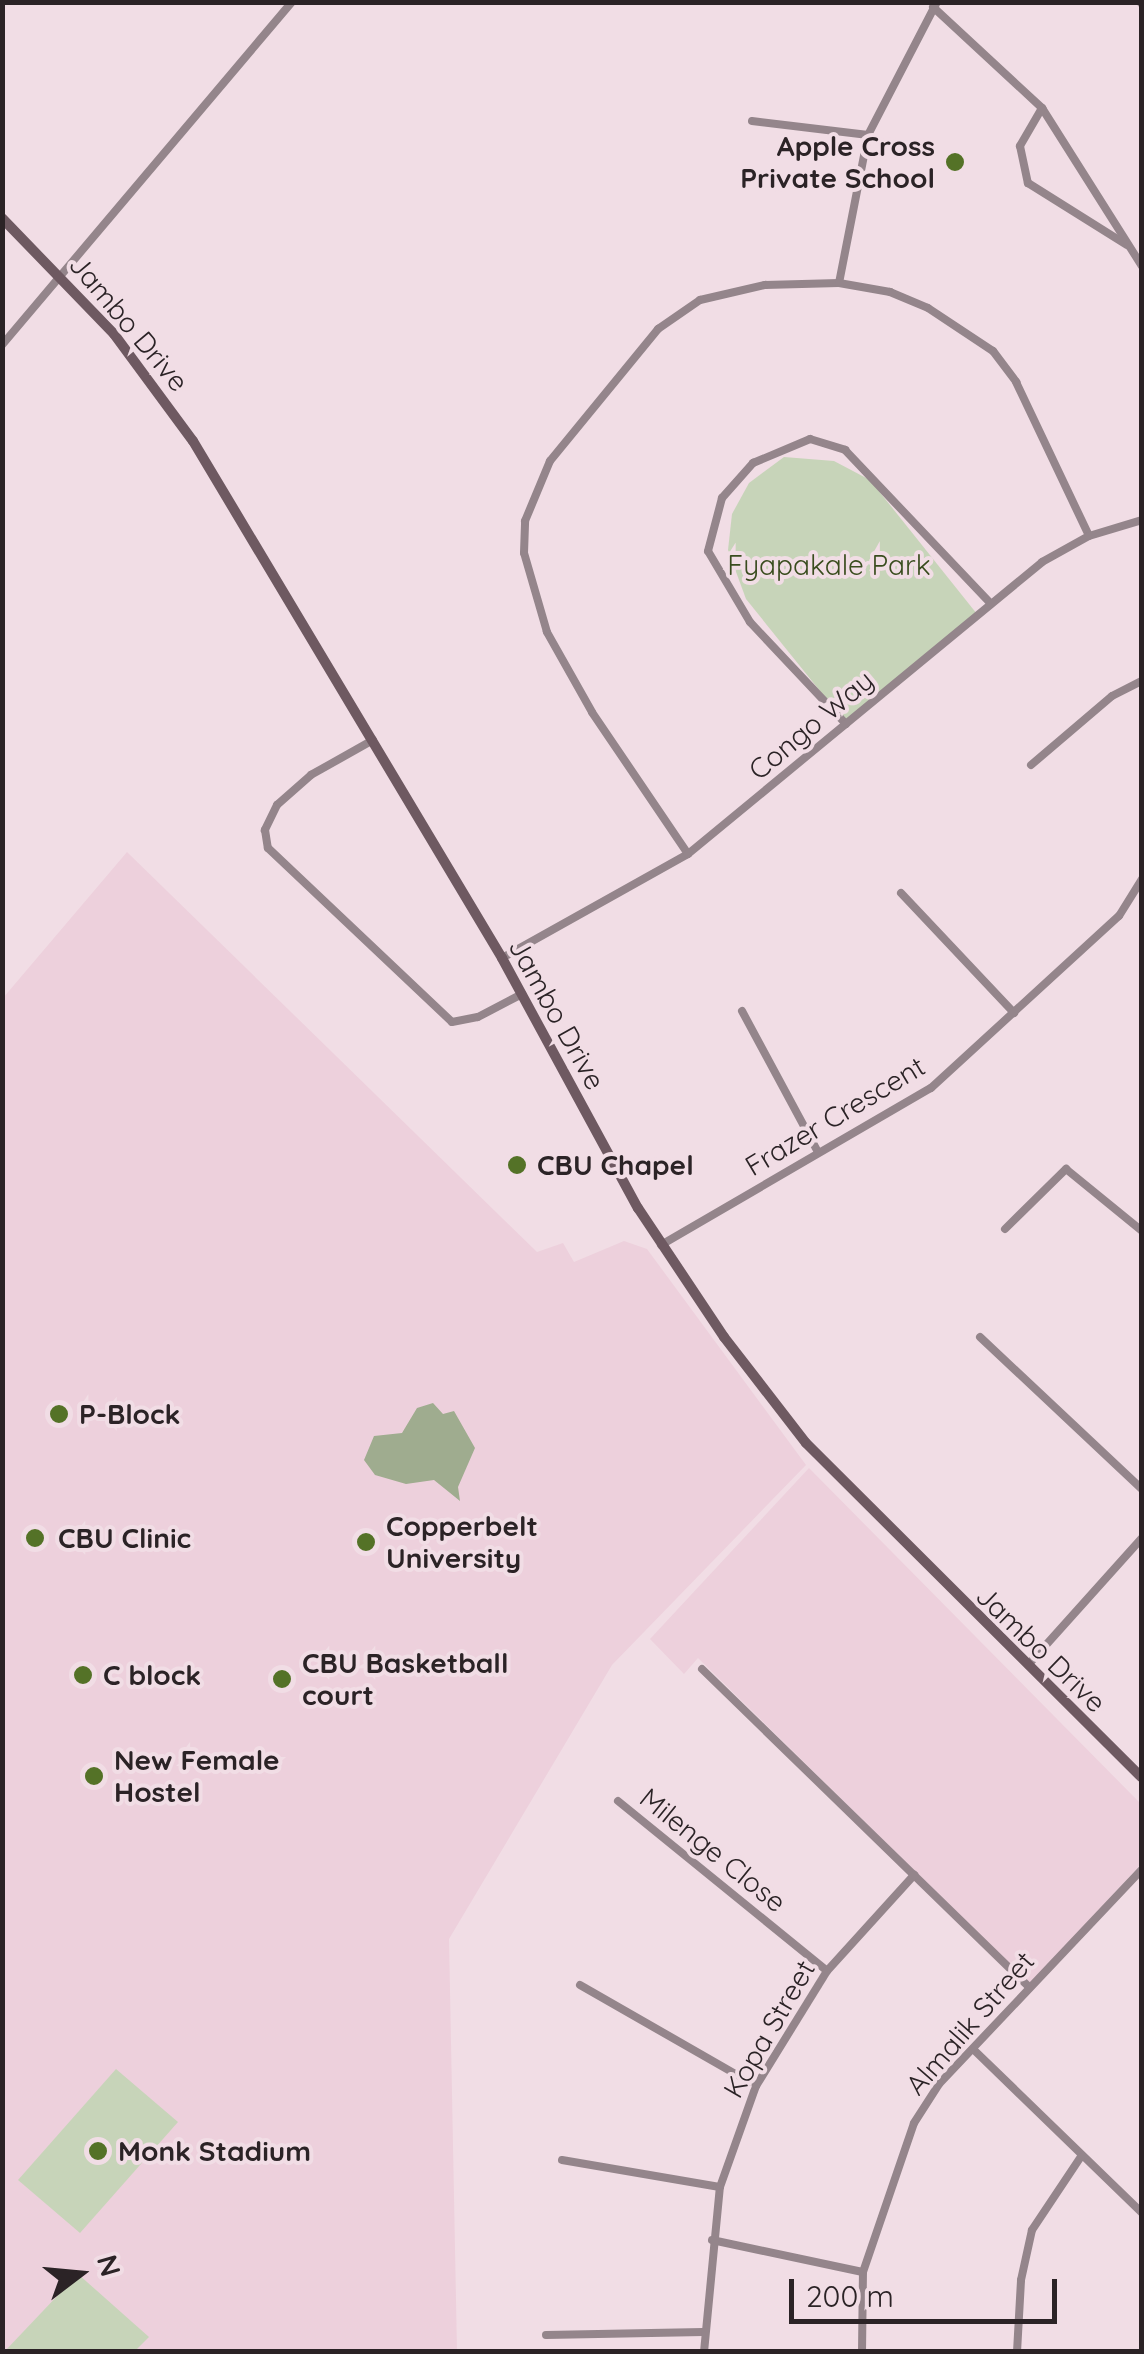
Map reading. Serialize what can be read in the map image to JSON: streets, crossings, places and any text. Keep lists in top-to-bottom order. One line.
{"streets":{"main road":["Jambo Drive"],"street":["Congo Way","Frazer Crescent","Milenge Close","Almalik Street","Kopa Street"]},"crossings":[["Jambo Drive","Congo Way"],["Jambo Drive","Frazer Crescent"],["Milenge Close","Kopa Street"]],"parks":["Fyapakale Park"],"places":["Apple Cross Private School","CBU Chapel","P-Block","CBU Clinic","Copperbelt University","C block","CBU Basketball court","New Female Hostel","Monk Stadium"],"scale_bar":"200 m","north":"right"}
